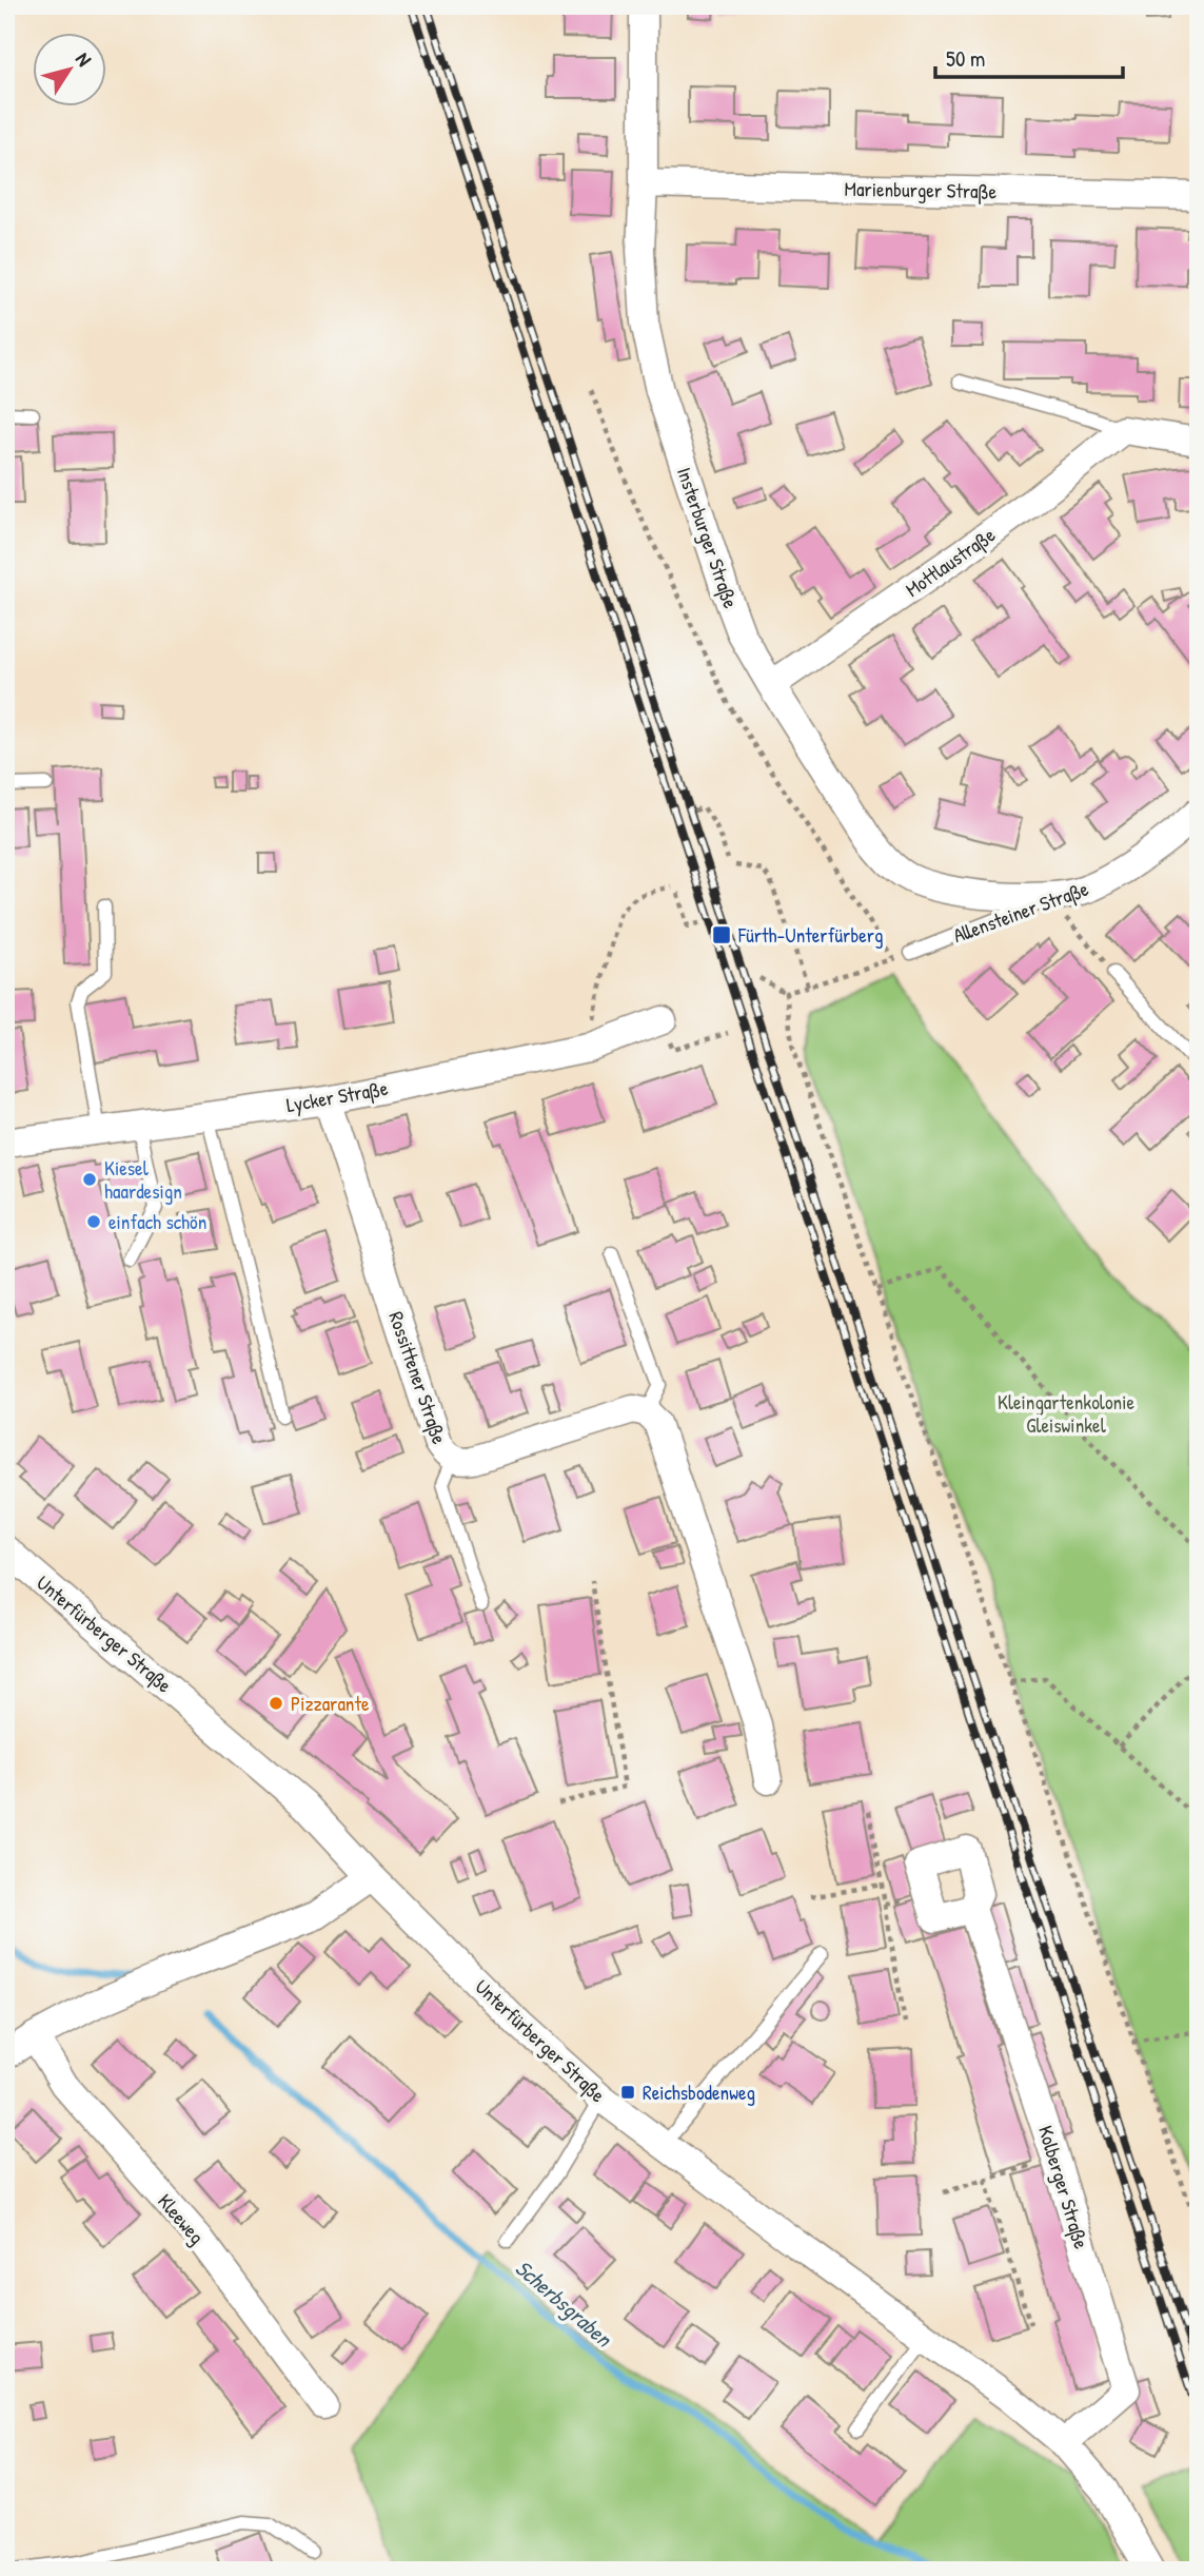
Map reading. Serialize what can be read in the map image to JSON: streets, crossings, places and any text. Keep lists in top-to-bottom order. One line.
{"streets":{"street":["Marienburger Straße","Insterburger Straße","Mottlaustraße","Allensteiner Straße","Lycker Straße","Rossittener Straße","Unterfürberger Straße","Kolberger Straße","Kleeweg"]},"crossings":[["Marienburger Straße","Insterburger Straße"],["Insterburger Straße","Mottlaustraße"],["Insterburger Straße","Allensteiner Straße"],["Lycker Straße","Rossittener Straße"],["Unterfürberger Straße","Kolberger Straße"]],"water":["Scherbsgraben"],"parks":["Kleingartenkolonie Gleiswinkel"],"places":{"transit":["Fürth-Unterfürberg","Reichsbodenweg"],"other":["Kiesel haardesign","einfach schön","Pizzarante"]},"scale_bar":"50 m","north":"top right"}
